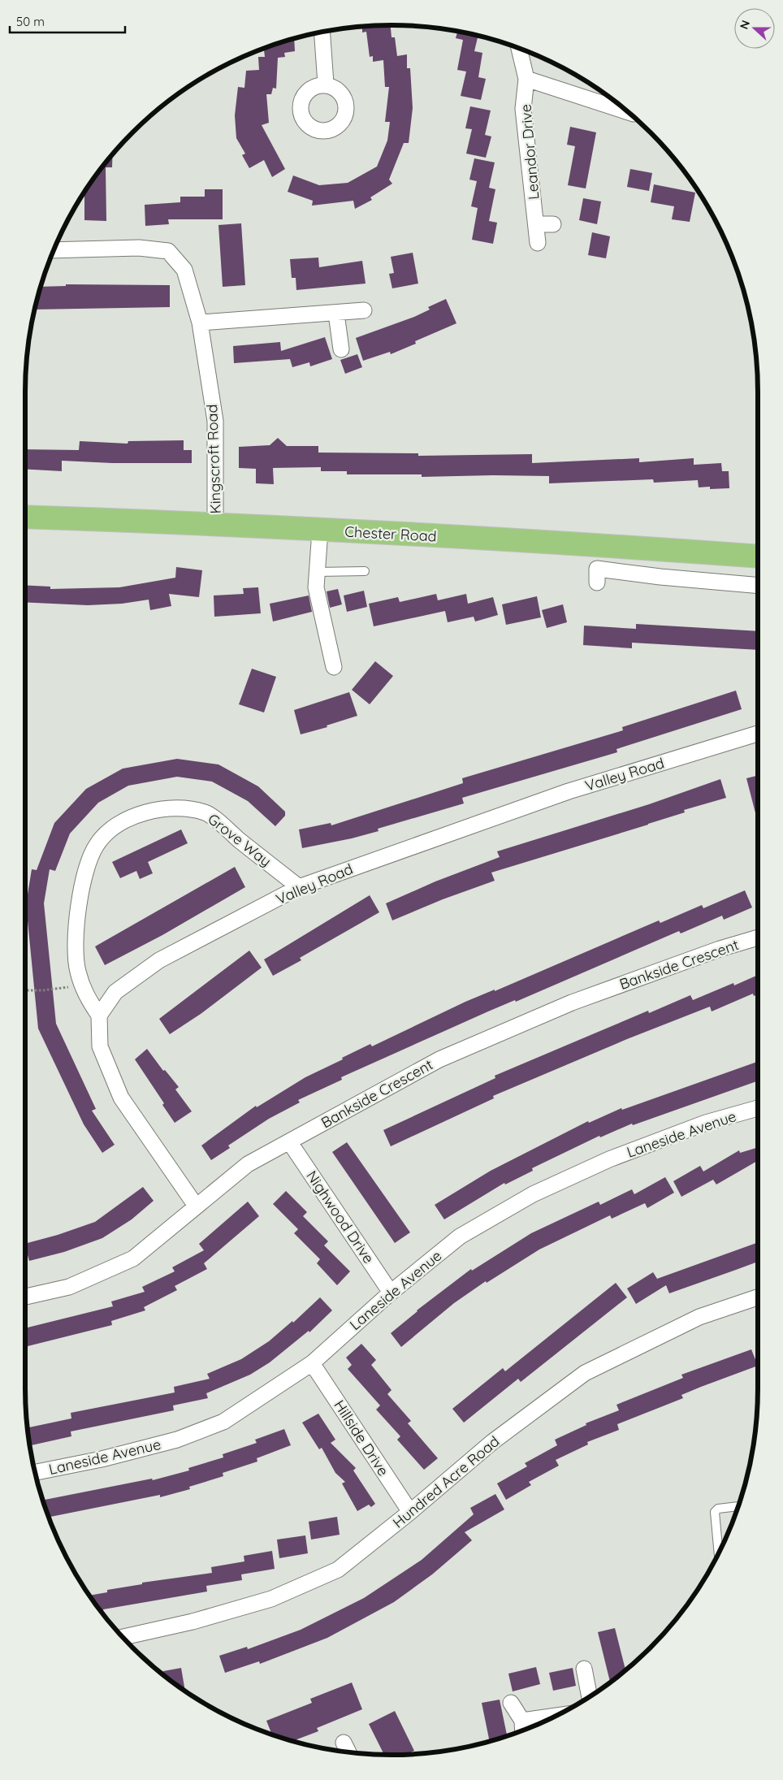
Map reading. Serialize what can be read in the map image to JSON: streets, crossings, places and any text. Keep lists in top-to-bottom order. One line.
{"streets":{"highway":["Chester Road"],"street":["Leandor Drive","Kingscroft Road","Valley Road","Grove Way","Bankside Crescent","Laneside Avenue","Nighwood Drive","Hillside Drive","Hundred Acre Road"]},"crossings":[["Kingscroft Road","Chester Road"],["Valley Road","Grove Way"],["Bankside Crescent","Nighwood Drive"],["Laneside Avenue","Nighwood Drive"],["Laneside Avenue","Hillside Drive"],["Hillside Drive","Hundred Acre Road"]],"scale_bar":"50 m","north":"left"}
